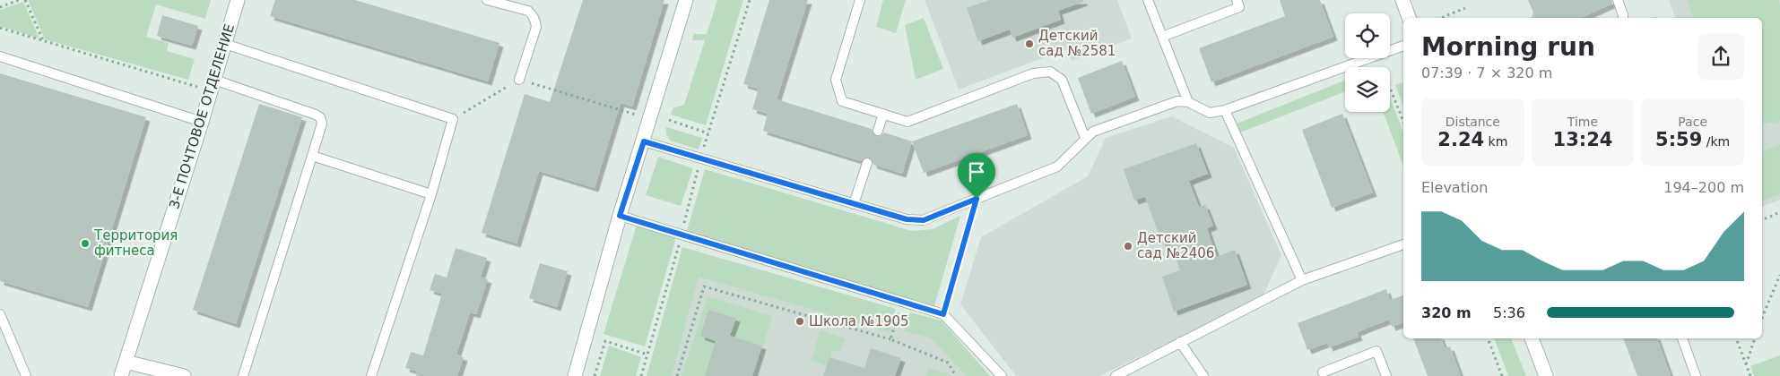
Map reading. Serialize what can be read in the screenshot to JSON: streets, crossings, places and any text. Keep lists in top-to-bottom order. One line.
{"streets":{"street":["3-Е ПОЧТОВОЕ ОТДЕЛЕНИЕ"]},"places":["Детский сад №2581","Территория фитнеса","Детский сад №2406","Школа №1905"],"page":{"heading":["Morning run","07:39 · 7 × 320 m"],"stats":[["Distance","2.24 km"],["Time","13:24"],["Pace","5:59 /km"]],"chart":["Elevation","194–200 m"],"list":[{"name":"320 m","note":"5:36"}]}}
